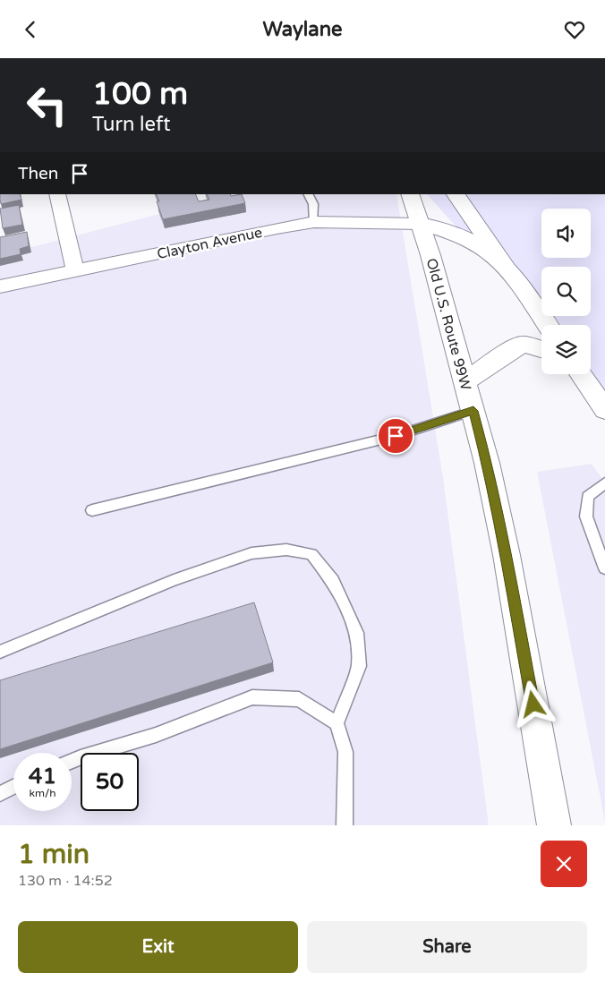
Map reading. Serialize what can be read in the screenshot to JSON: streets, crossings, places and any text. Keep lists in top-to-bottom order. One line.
{"streets":{"main road":["Old U.S. Route 99W"],"street":["Clayton Avenue"]},"crossings":[["Clayton Avenue","Old U.S. Route 99W"]],"page":{"header":"Waylane","turn":["100 m","Turn left"],"then":"Then","speed":"41 km/h","limit":"50","heading":["1 min","130 m · 14:52"],"buttons":["Exit","Share"]}}
